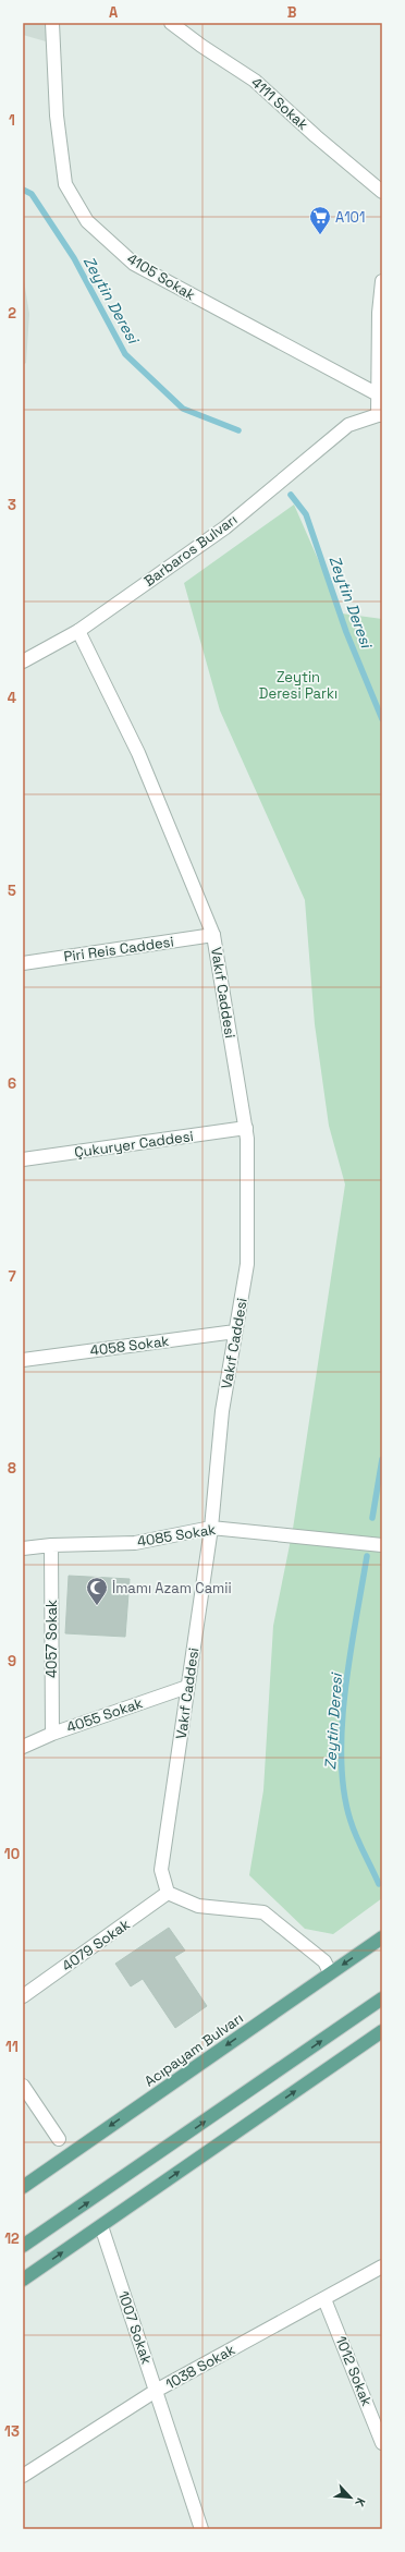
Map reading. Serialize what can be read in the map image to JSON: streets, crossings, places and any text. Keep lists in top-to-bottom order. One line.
{"streets":{"main road":["Acıpayam Bulvarı"],"street":["4111 Sokak","4105 Sokak","Barbaros Bulvarı","Piri Reis Caddesi","Vakıf Caddesi","Çukuryer Caddesi","4058 Sokak","4085 Sokak","4057 Sokak","4055 Sokak","4079 Sokak","1007 Sokak","1038 Sokak","1012 Sokak"]},"crossings":[["Barbaros Bulvarı","Vakıf Caddesi"],["Piri Reis Caddesi","Vakıf Caddesi"],["Vakıf Caddesi","Çukuryer Caddesi"],["Vakıf Caddesi","4058 Sokak"],["Vakıf Caddesi","4085 Sokak"],["Vakıf Caddesi","4055 Sokak"],["Vakıf Caddesi","4079 Sokak"],["4085 Sokak","4057 Sokak"],["4057 Sokak","4055 Sokak"],["1007 Sokak","1038 Sokak"],["1038 Sokak","1012 Sokak"]],"water":["Zeytin Deresi"],"parks":["Zeytin Deresi Parkı"],"places":{"supermarket":["A101"],"mosque":["İmamı Azam Camii"]},"north":"bottom right","grid":{"columns":["A","B"],"rows":["1","2","3","4","5","6","7","8","9","10","11","12","13"]}}
